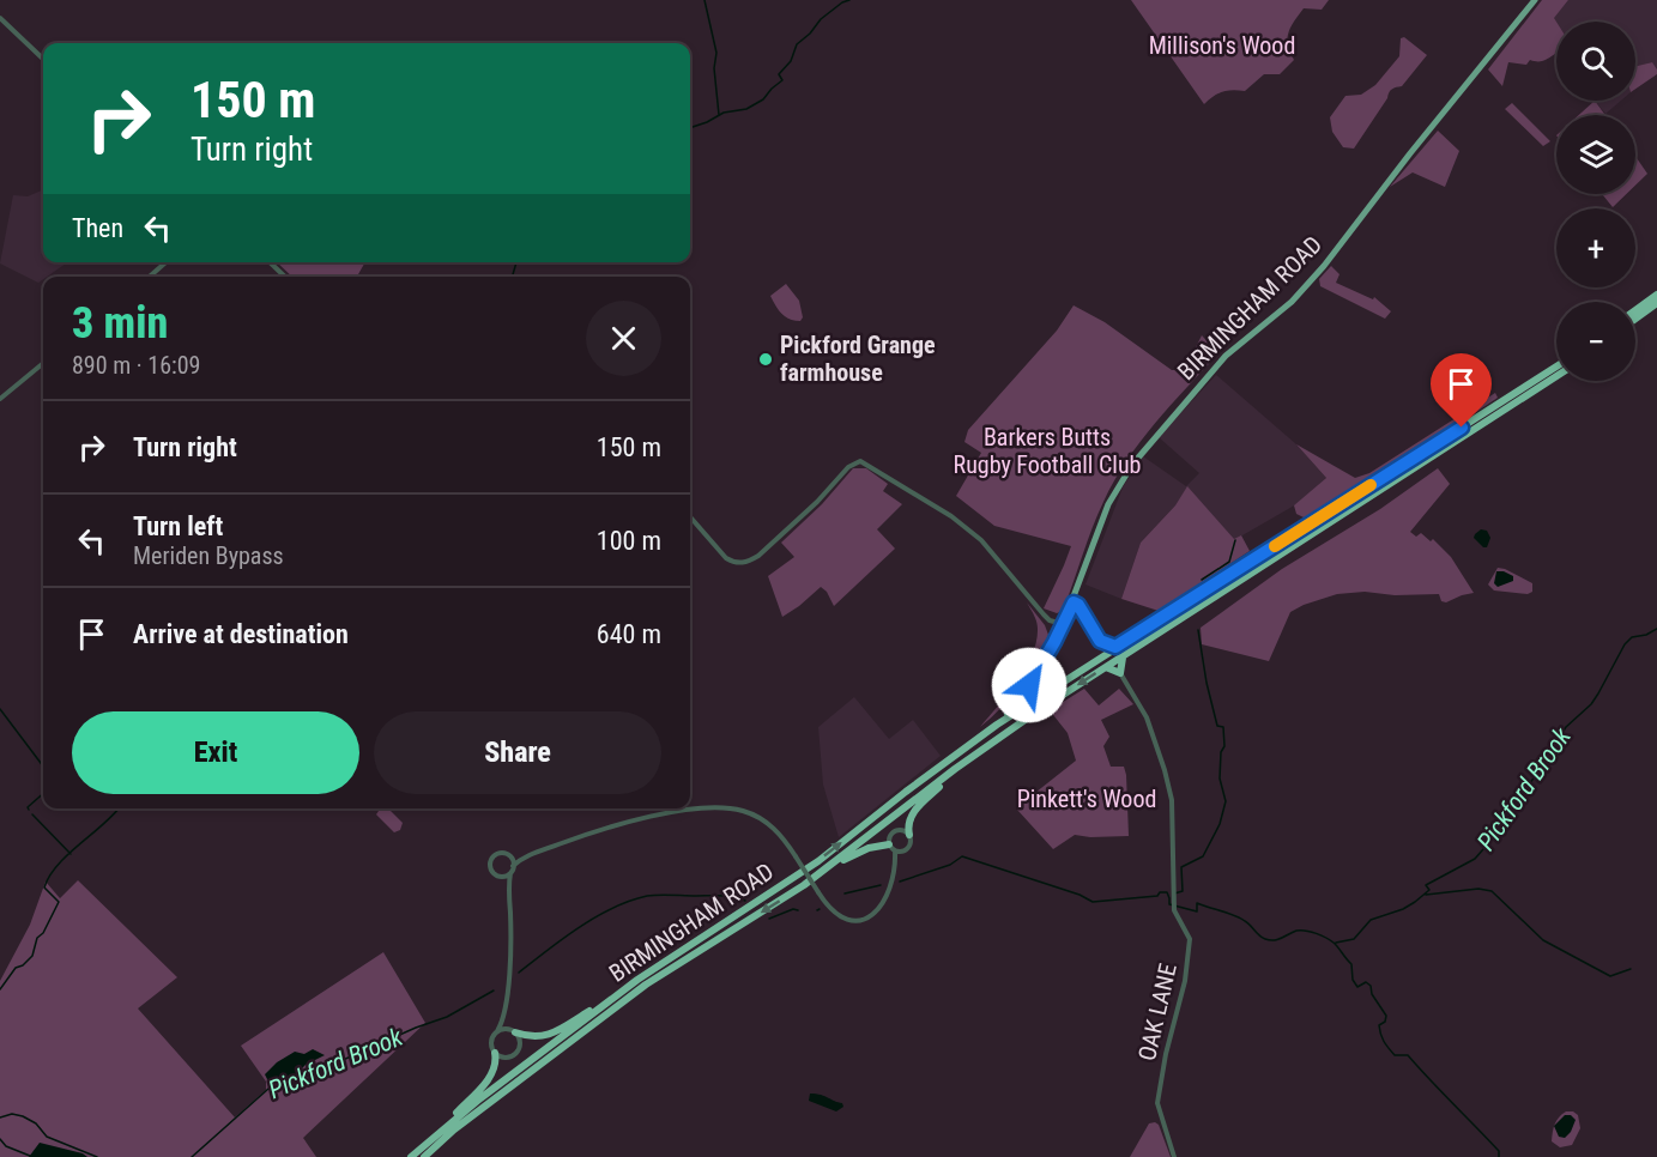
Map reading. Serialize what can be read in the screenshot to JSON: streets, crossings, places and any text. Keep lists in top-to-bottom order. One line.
{"streets":{"highway":["BIRMINGHAM ROAD"],"street":["OAK LANE"]},"water":["Pickford Brook"],"parks":["Millison's Wood","Barkers Butts Rugby Football Club","Pinkett's Wood"],"places":["Pickford Grange farmhouse"],"page":{"map_buttons":["+","−"],"turn":["150 m","Turn right"],"then":"Then","heading":["3 min","890 m · 16:09"],"list":[{"name":"Turn right","value":"150 m"},{"name":"Turn left","note":"Meriden Bypass","value":"100 m"},{"name":"Arrive at destination","value":"640 m"}],"buttons":["Exit","Share"]}}
